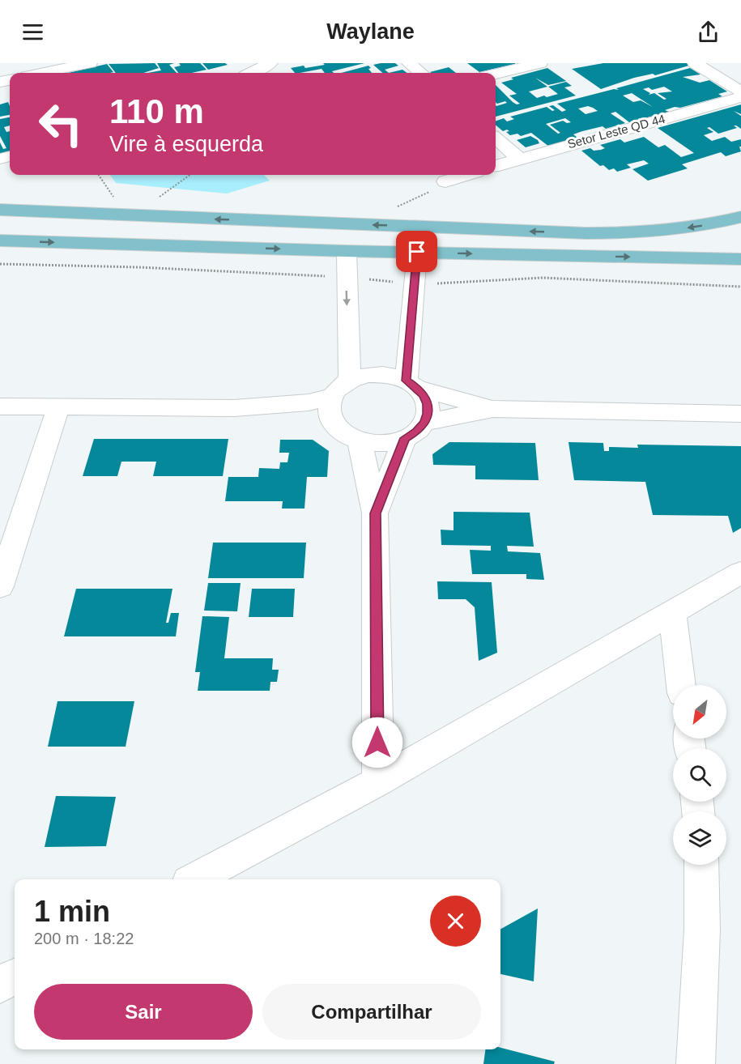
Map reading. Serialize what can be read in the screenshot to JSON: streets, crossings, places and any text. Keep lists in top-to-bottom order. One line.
{"streets":{"street":["Setor Leste QD 44"]},"north":"bottom left","page":{"header":"Waylane","turn":["110 m","Vire à esquerda"],"heading":["1 min","200 m · 18:22"],"buttons":["Sair","Compartilhar"]}}
